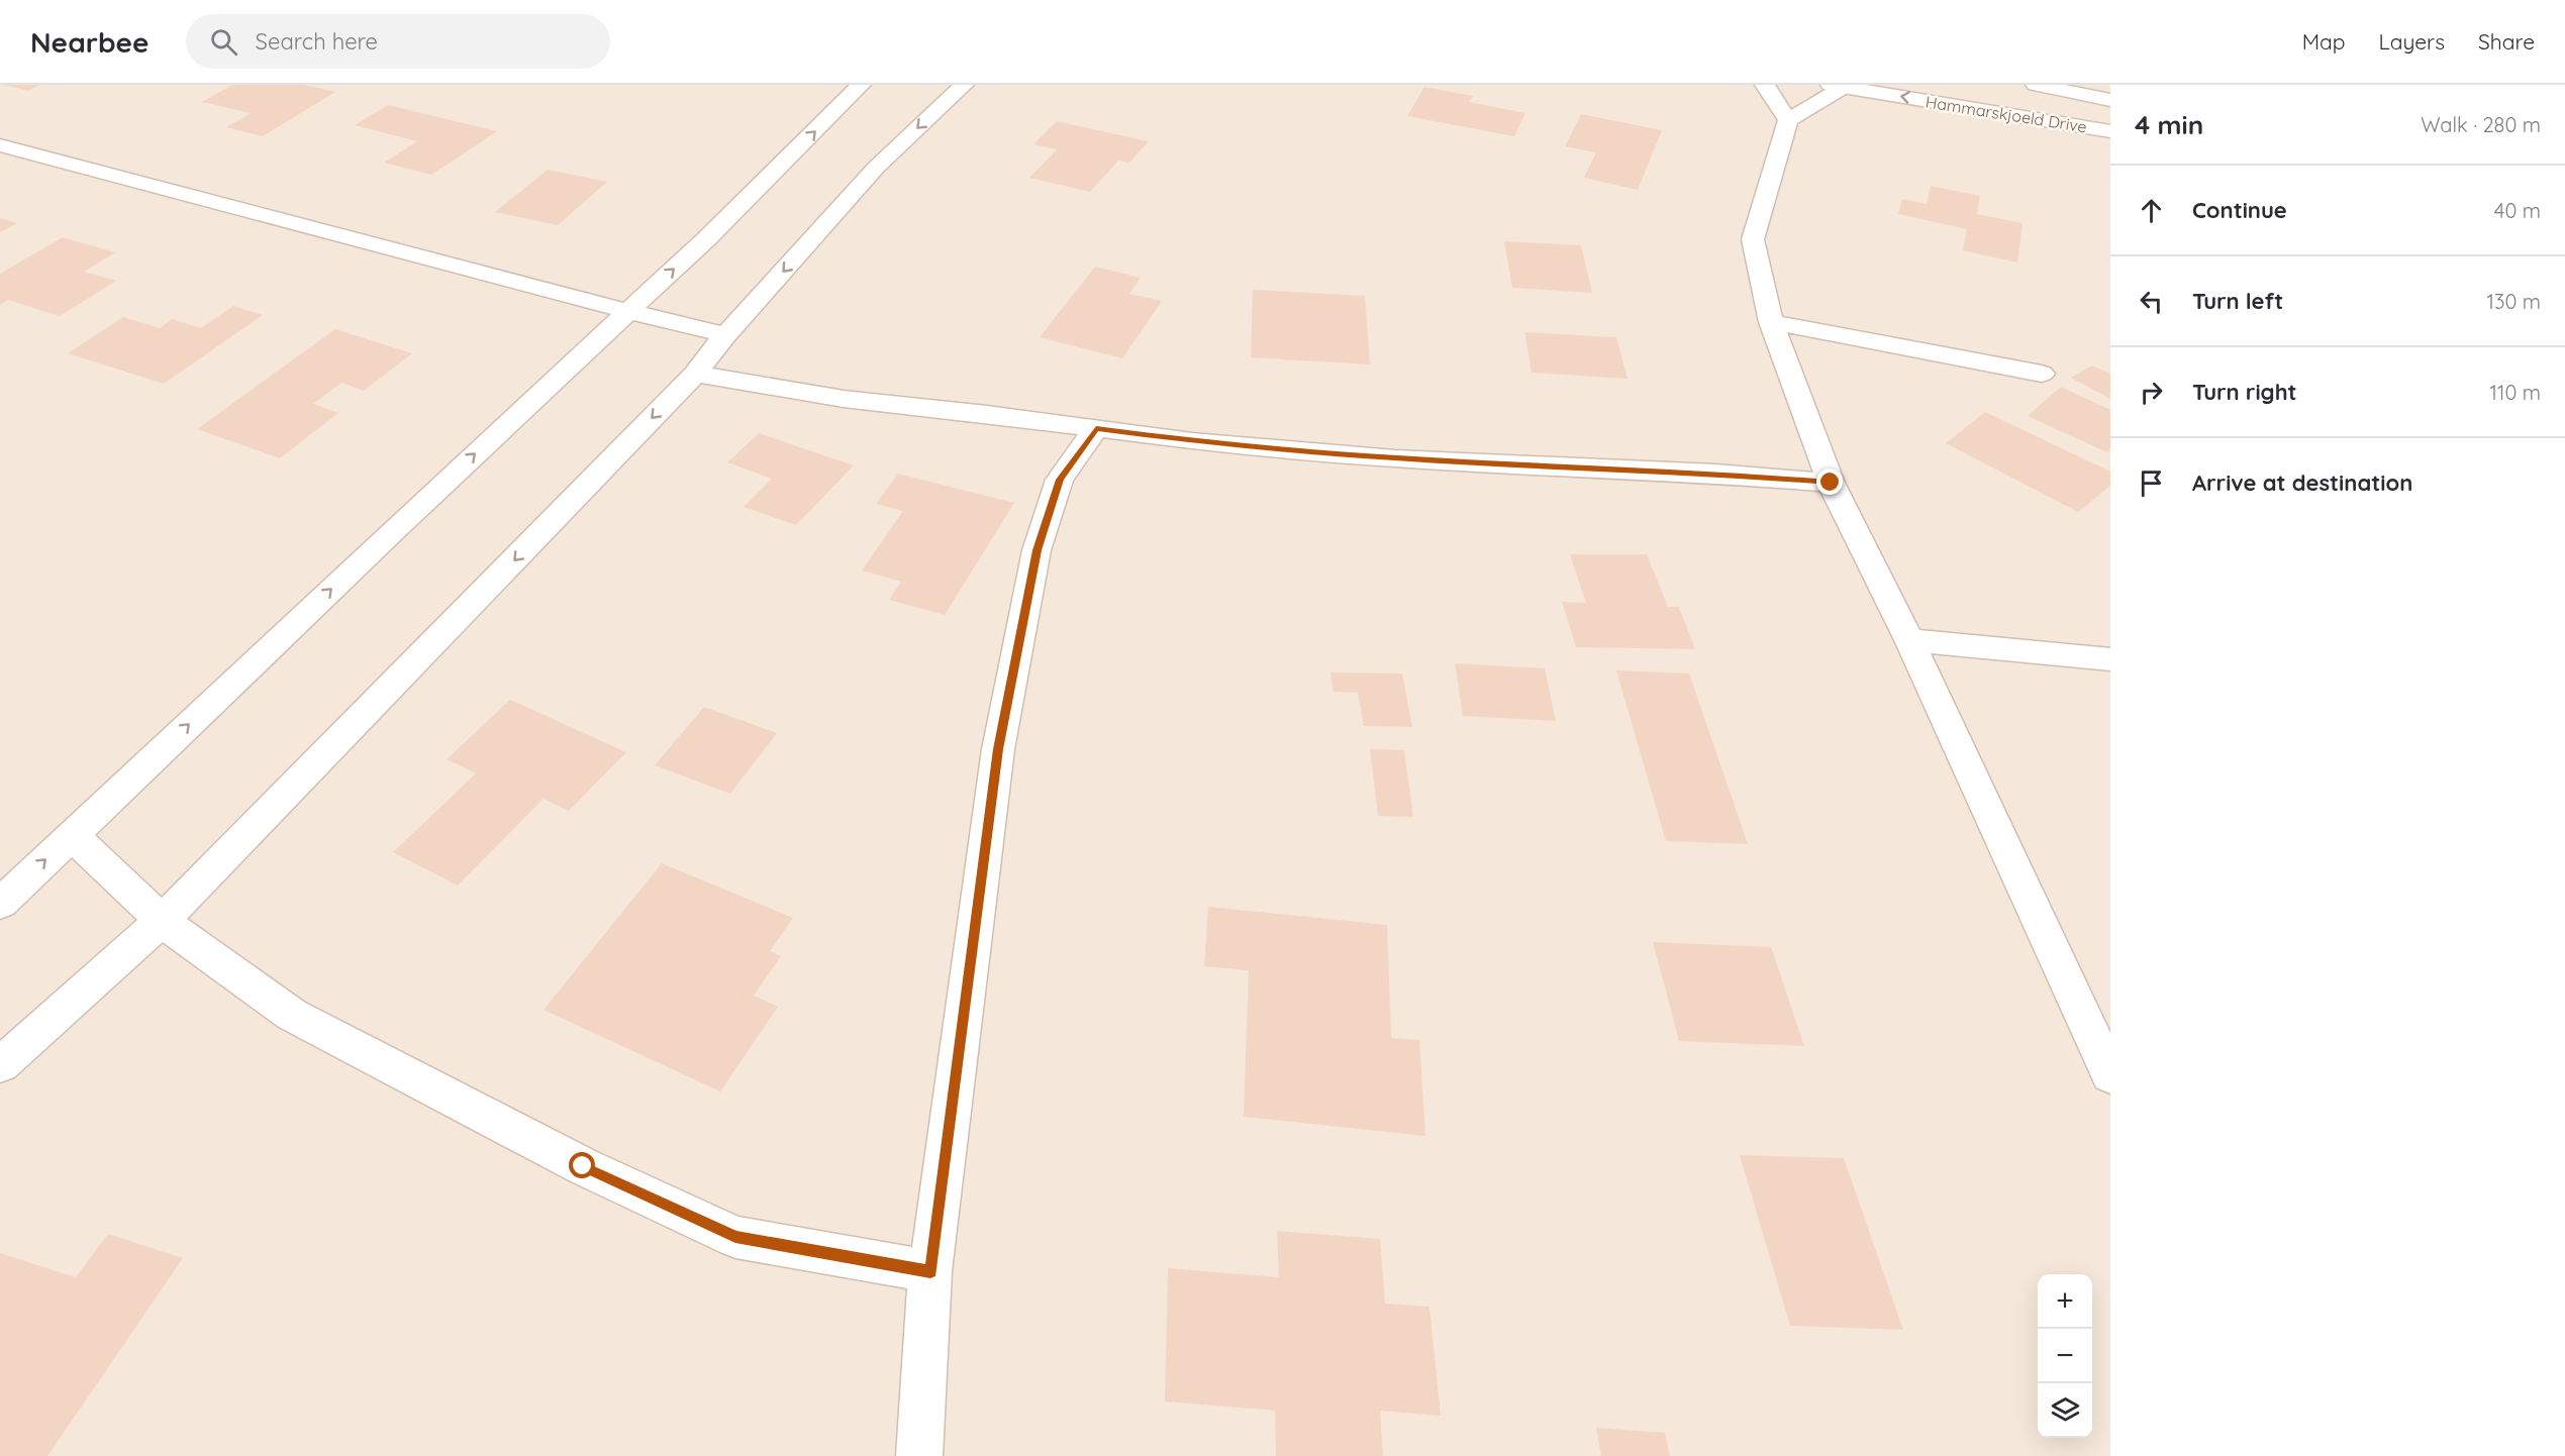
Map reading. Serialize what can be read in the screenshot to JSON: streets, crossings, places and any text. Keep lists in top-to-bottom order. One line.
{"streets":{"street":["Hammarskjoeld Drive"]},"page":{"header":"Nearbee","search":"Search here","nav":["Map","Layers","Share"],"heading":["4 min","Walk · 280 m"],"list":[["Continue","40 m"],["Turn left","130 m"],["Turn right","110 m"],"Arrive at destination"],"map_buttons":["+","−"]}}
